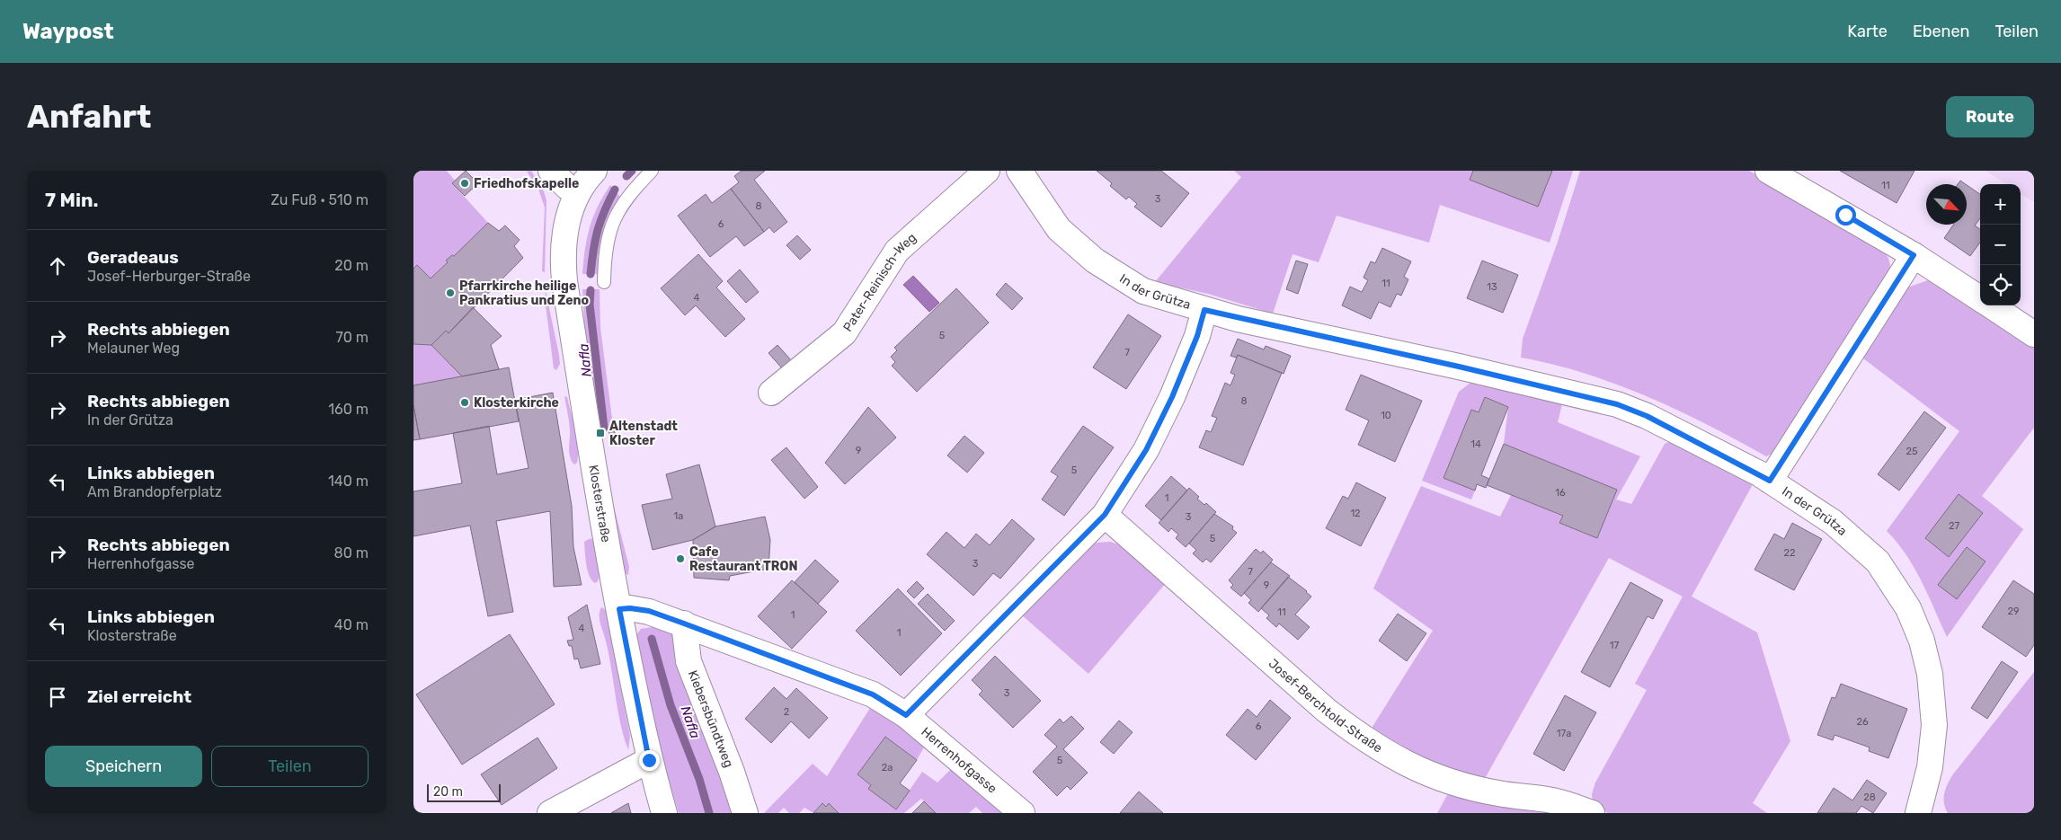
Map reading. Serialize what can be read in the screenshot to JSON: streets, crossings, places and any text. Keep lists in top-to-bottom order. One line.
{"streets":{"street":["Pater-Reinisch-Weg","In der Grütza","Klosterstraße","Josef-Berchtold-Straße","Kiebersbündtweg","Herrenhofgasse"]},"crossings":[["Klosterstraße","Herrenhofgasse"],["Kiebersbündtweg","Herrenhofgasse"]],"water":["Nafla"],"places":{"other":["Friedhofskapelle","Pfarrkirche heilige Pankratius und Zeno","Klosterkirche","Cafe Restaurant TRON"],"transit":["Altenstadt Kloster"]},"house_numbers":["11","3","8","6","11","13","4","5","7","8","10","14","9","25","5","16","1","12","1a","3","27","5","22","3","7","9","29","11","1","4","1","17","3","2","26","6","17a","5","2a","28"],"scale_bar":"20 m","north":"bottom right","page":{"header":"Waypost","nav":["Karte","Ebenen","Teilen"],"buttons":["Route",["Speichern","Teilen"]],"title":"Anfahrt","heading":["7 Min.","Zu Fuß · 510 m"],"map_buttons":["+","−"],"list":[["Geradeaus","Josef-Herburger-Straße","20 m"],["Rechts abbiegen","Melauner Weg","70 m"],["Rechts abbiegen","In der Grütza","160 m"],["Links abbiegen","Am Brandopferplatz","140 m"],["Rechts abbiegen","Herrenhofgasse","80 m"],["Links abbiegen","Klosterstraße","40 m"],"Ziel erreicht"],"scale":"20 m"}}
